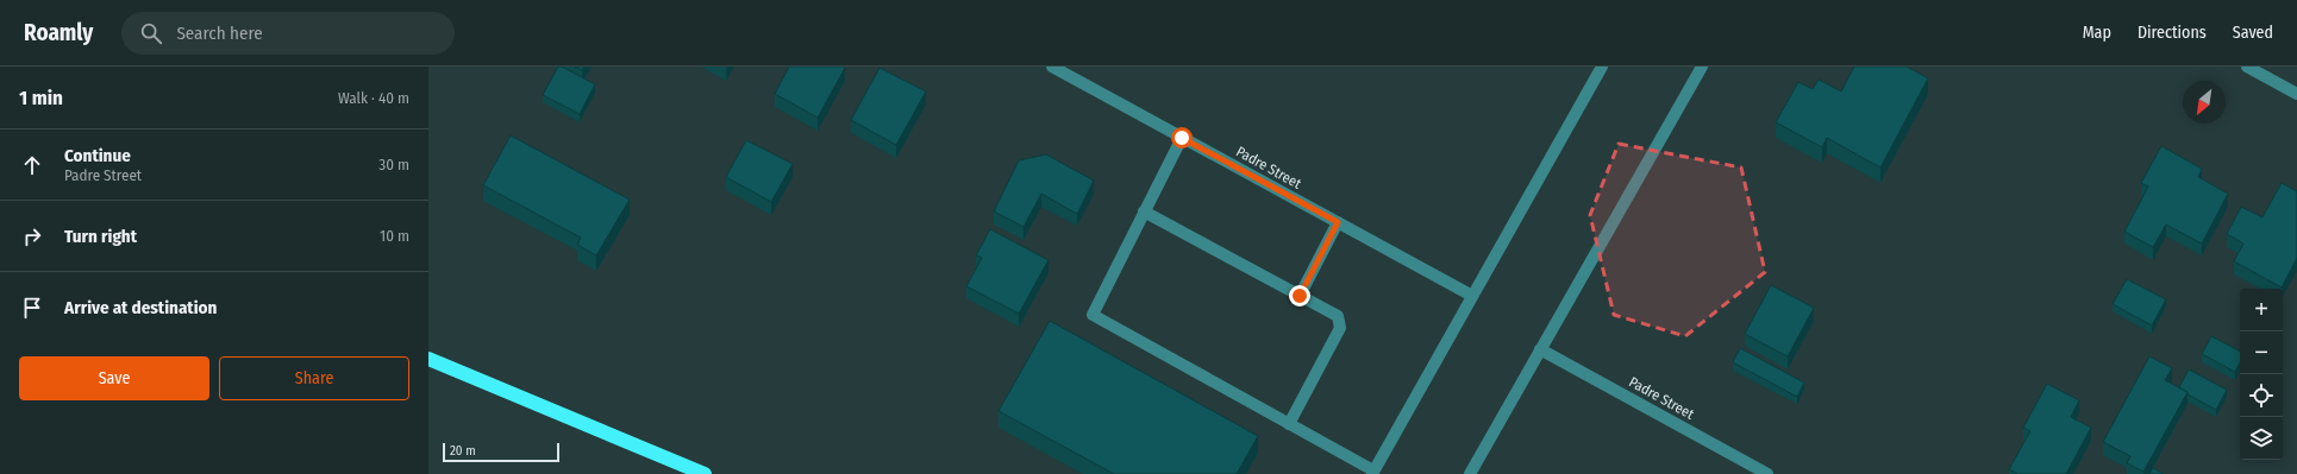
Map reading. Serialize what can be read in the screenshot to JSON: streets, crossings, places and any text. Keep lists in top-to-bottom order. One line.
{"streets":{"street":["Padre Street"]},"scale_bar":"20 m","north":"bottom left","page":{"header":"Roamly","search":"Search here","nav":["Map","Directions","Saved"],"heading":["1 min","Walk · 40 m"],"list":[["Continue","Padre Street","30 m"],["Turn right","10 m"],"Arrive at destination"],"map_buttons":["+","−"],"buttons":["Save","Share"],"scale":"20 m"}}
